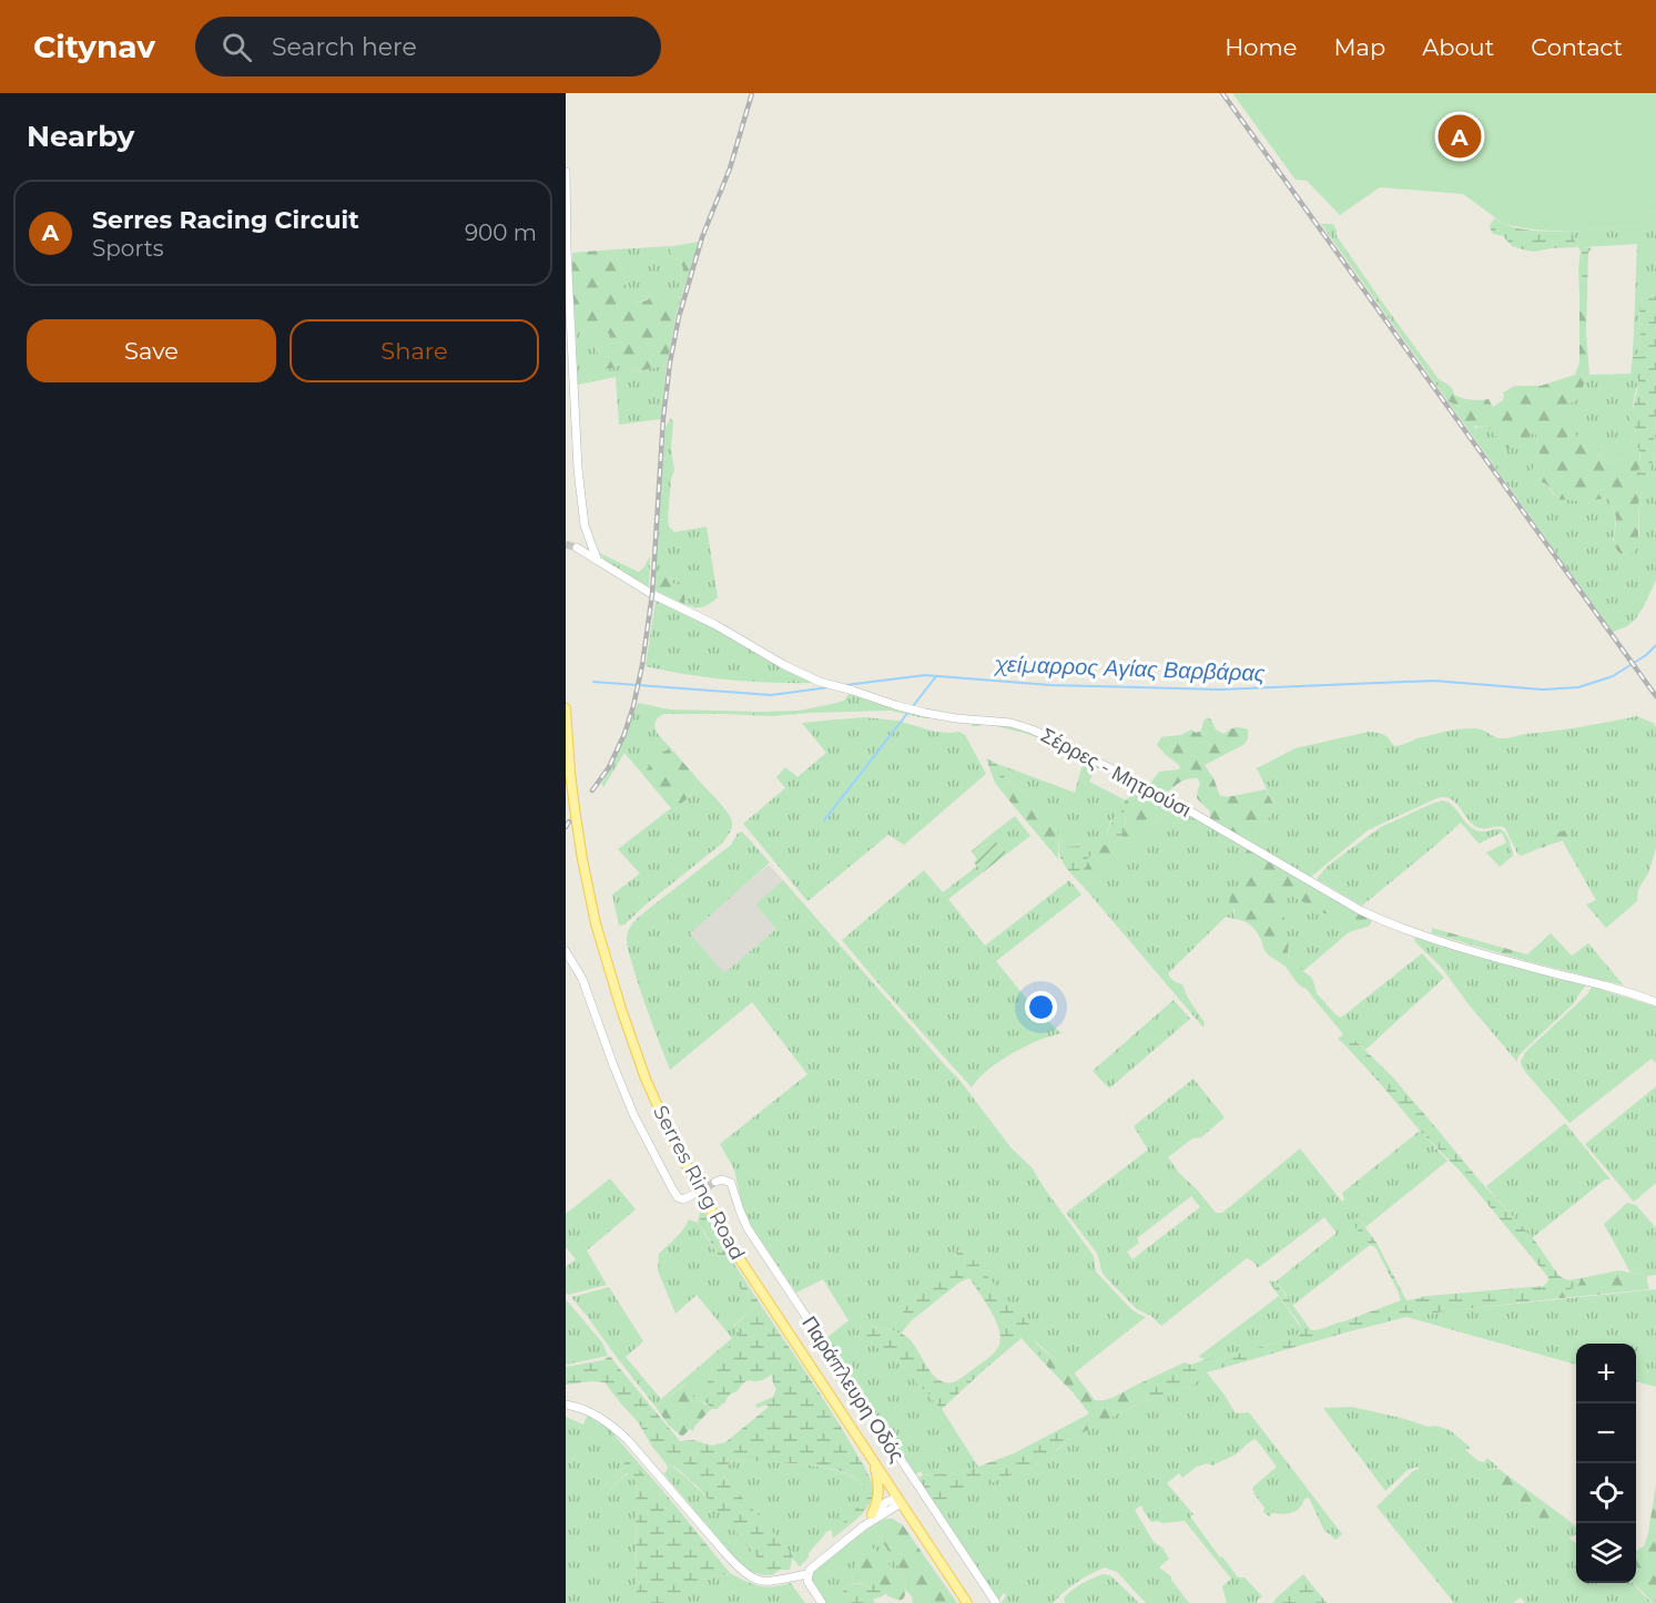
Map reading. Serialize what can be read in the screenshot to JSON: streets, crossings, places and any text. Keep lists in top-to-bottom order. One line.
{"streets":{"main road":["Serres Ring Road"],"street":["Σέρρες - Μητρούσι","Παράπλευρη Οδός"]},"water":["χείμαρρος Αγίας Βαρβάρας"],"page":{"header":"Citynav","search":"Search here","nav":["Home","Map","About","Contact"],"heading":"Nearby","pins":"A","list":[{"mark":"A","name":"Serres Racing Circuit","note":"Sports","value":"900 m"}],"buttons":["Save","Share"],"map_buttons":["+","−"]}}
